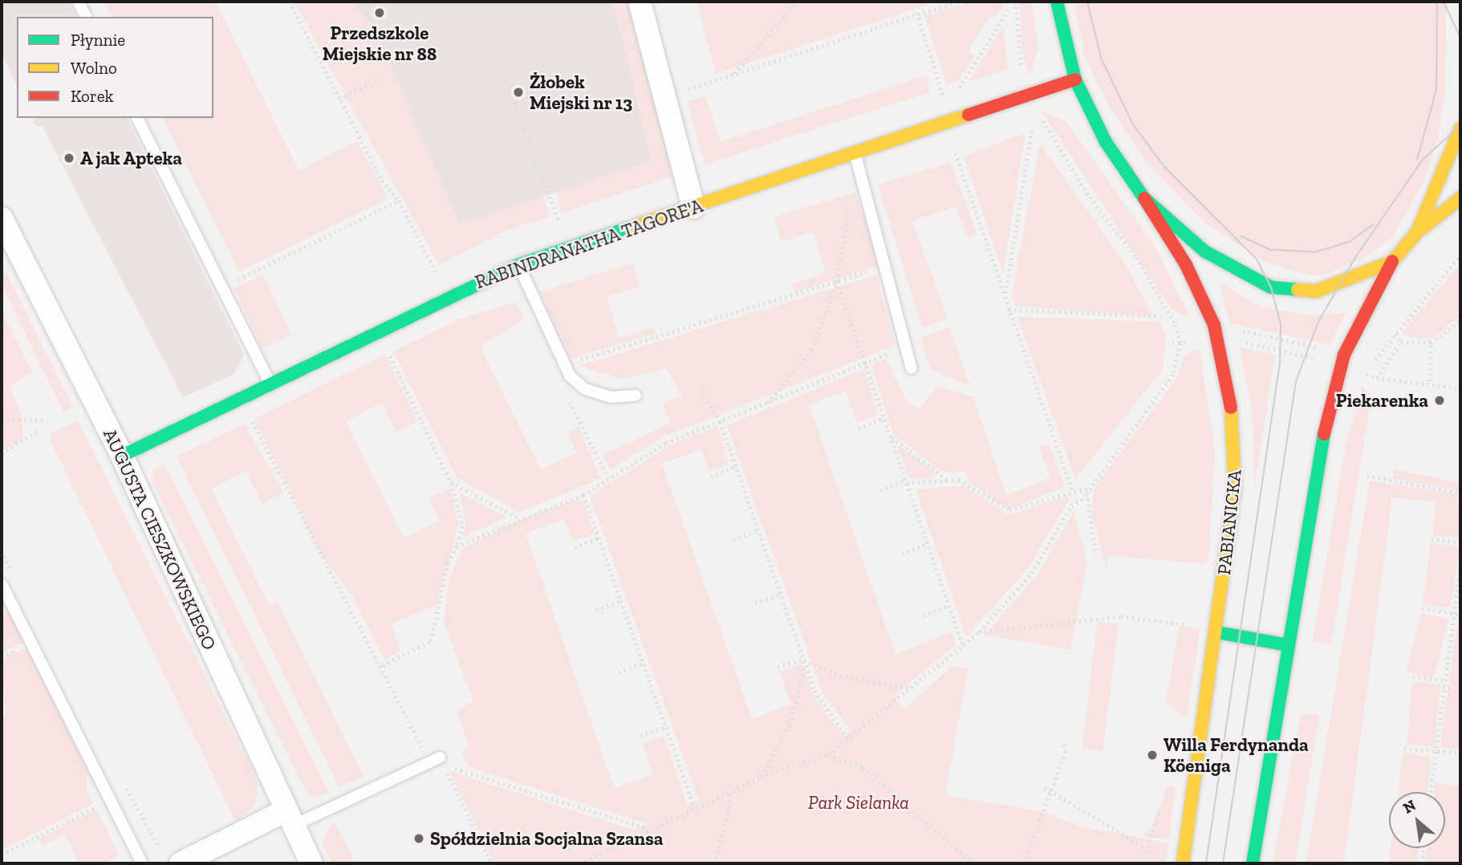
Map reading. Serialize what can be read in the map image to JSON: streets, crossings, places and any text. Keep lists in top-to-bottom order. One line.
{"streets":{"main road":["RABINDRANATHA TAGORE'A","PABIANICKA"],"street":["AUGUSTA CIESZKOWSKIEGO"]},"crossings":[["RABINDRANATHA TAGORE'A","AUGUSTA CIESZKOWSKIEGO"]],"parks":["Park Sielanka"],"places":["Przedszkole Miejskie nr 88","Żłobek Miejski nr 13","A jak Apteka","Piekarenka","Willa Ferdynanda Köeniga","Spółdzielnia Socjalna Szansa"],"legend":["Płynnie","Wolno","Korek"],"north":"top left"}
